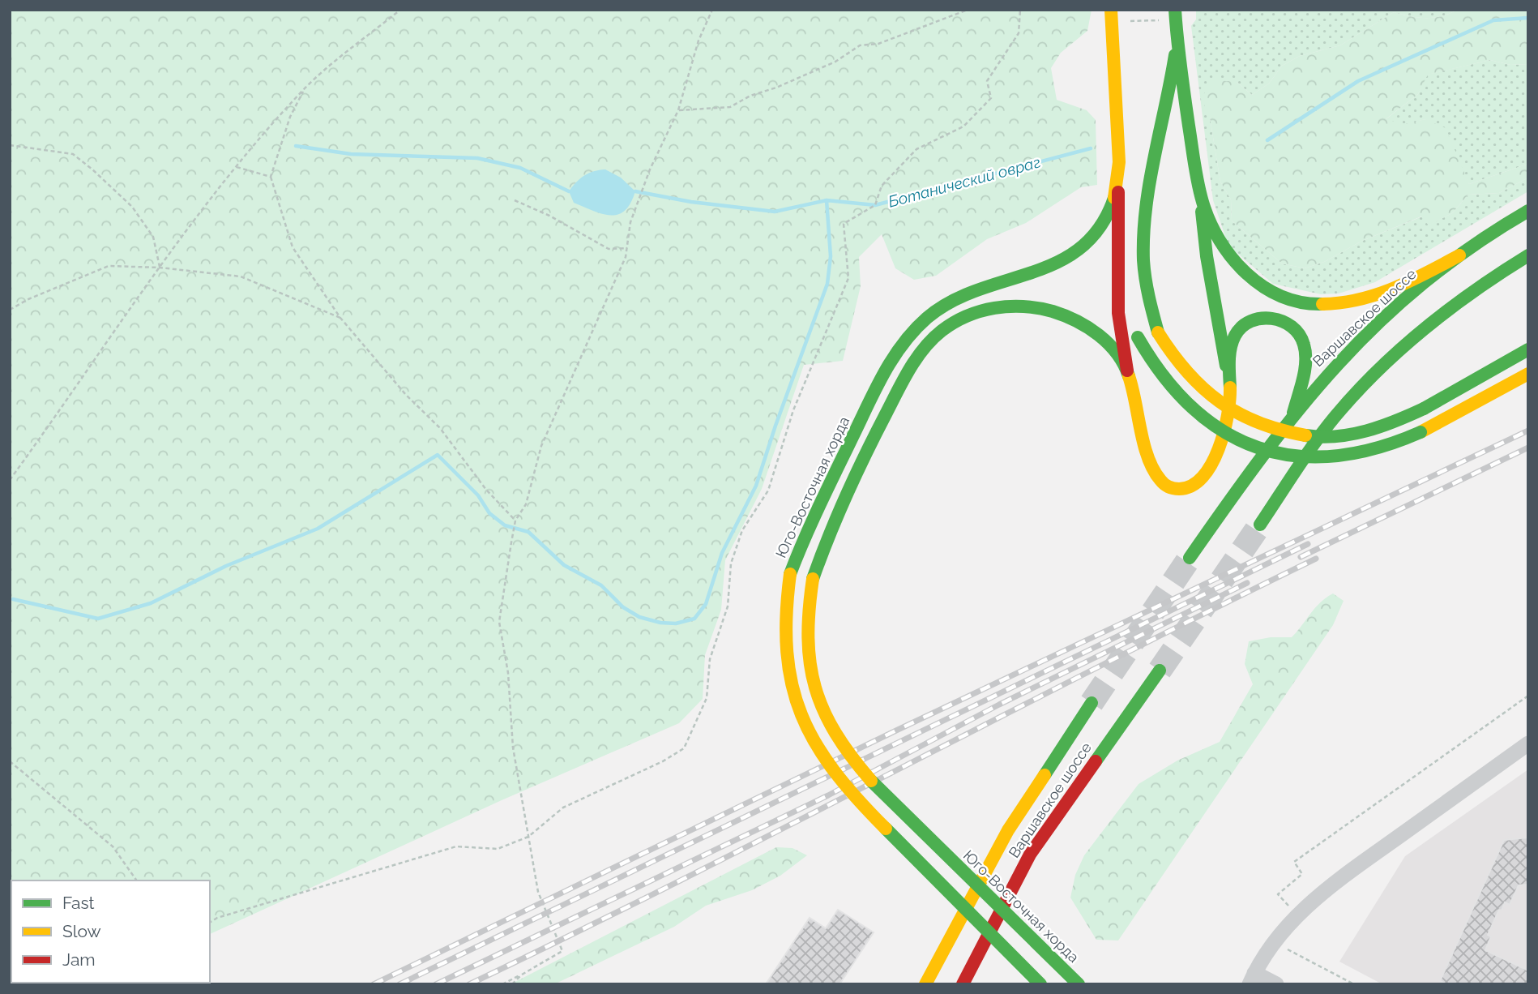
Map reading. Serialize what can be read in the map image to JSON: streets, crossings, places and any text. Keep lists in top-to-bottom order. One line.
{"streets":{"main road":["Варшавское шоссе","Юго-Восточная хорда"]},"water":["Ботанический овраг"],"legend":["Fast","Slow","Jam"]}
